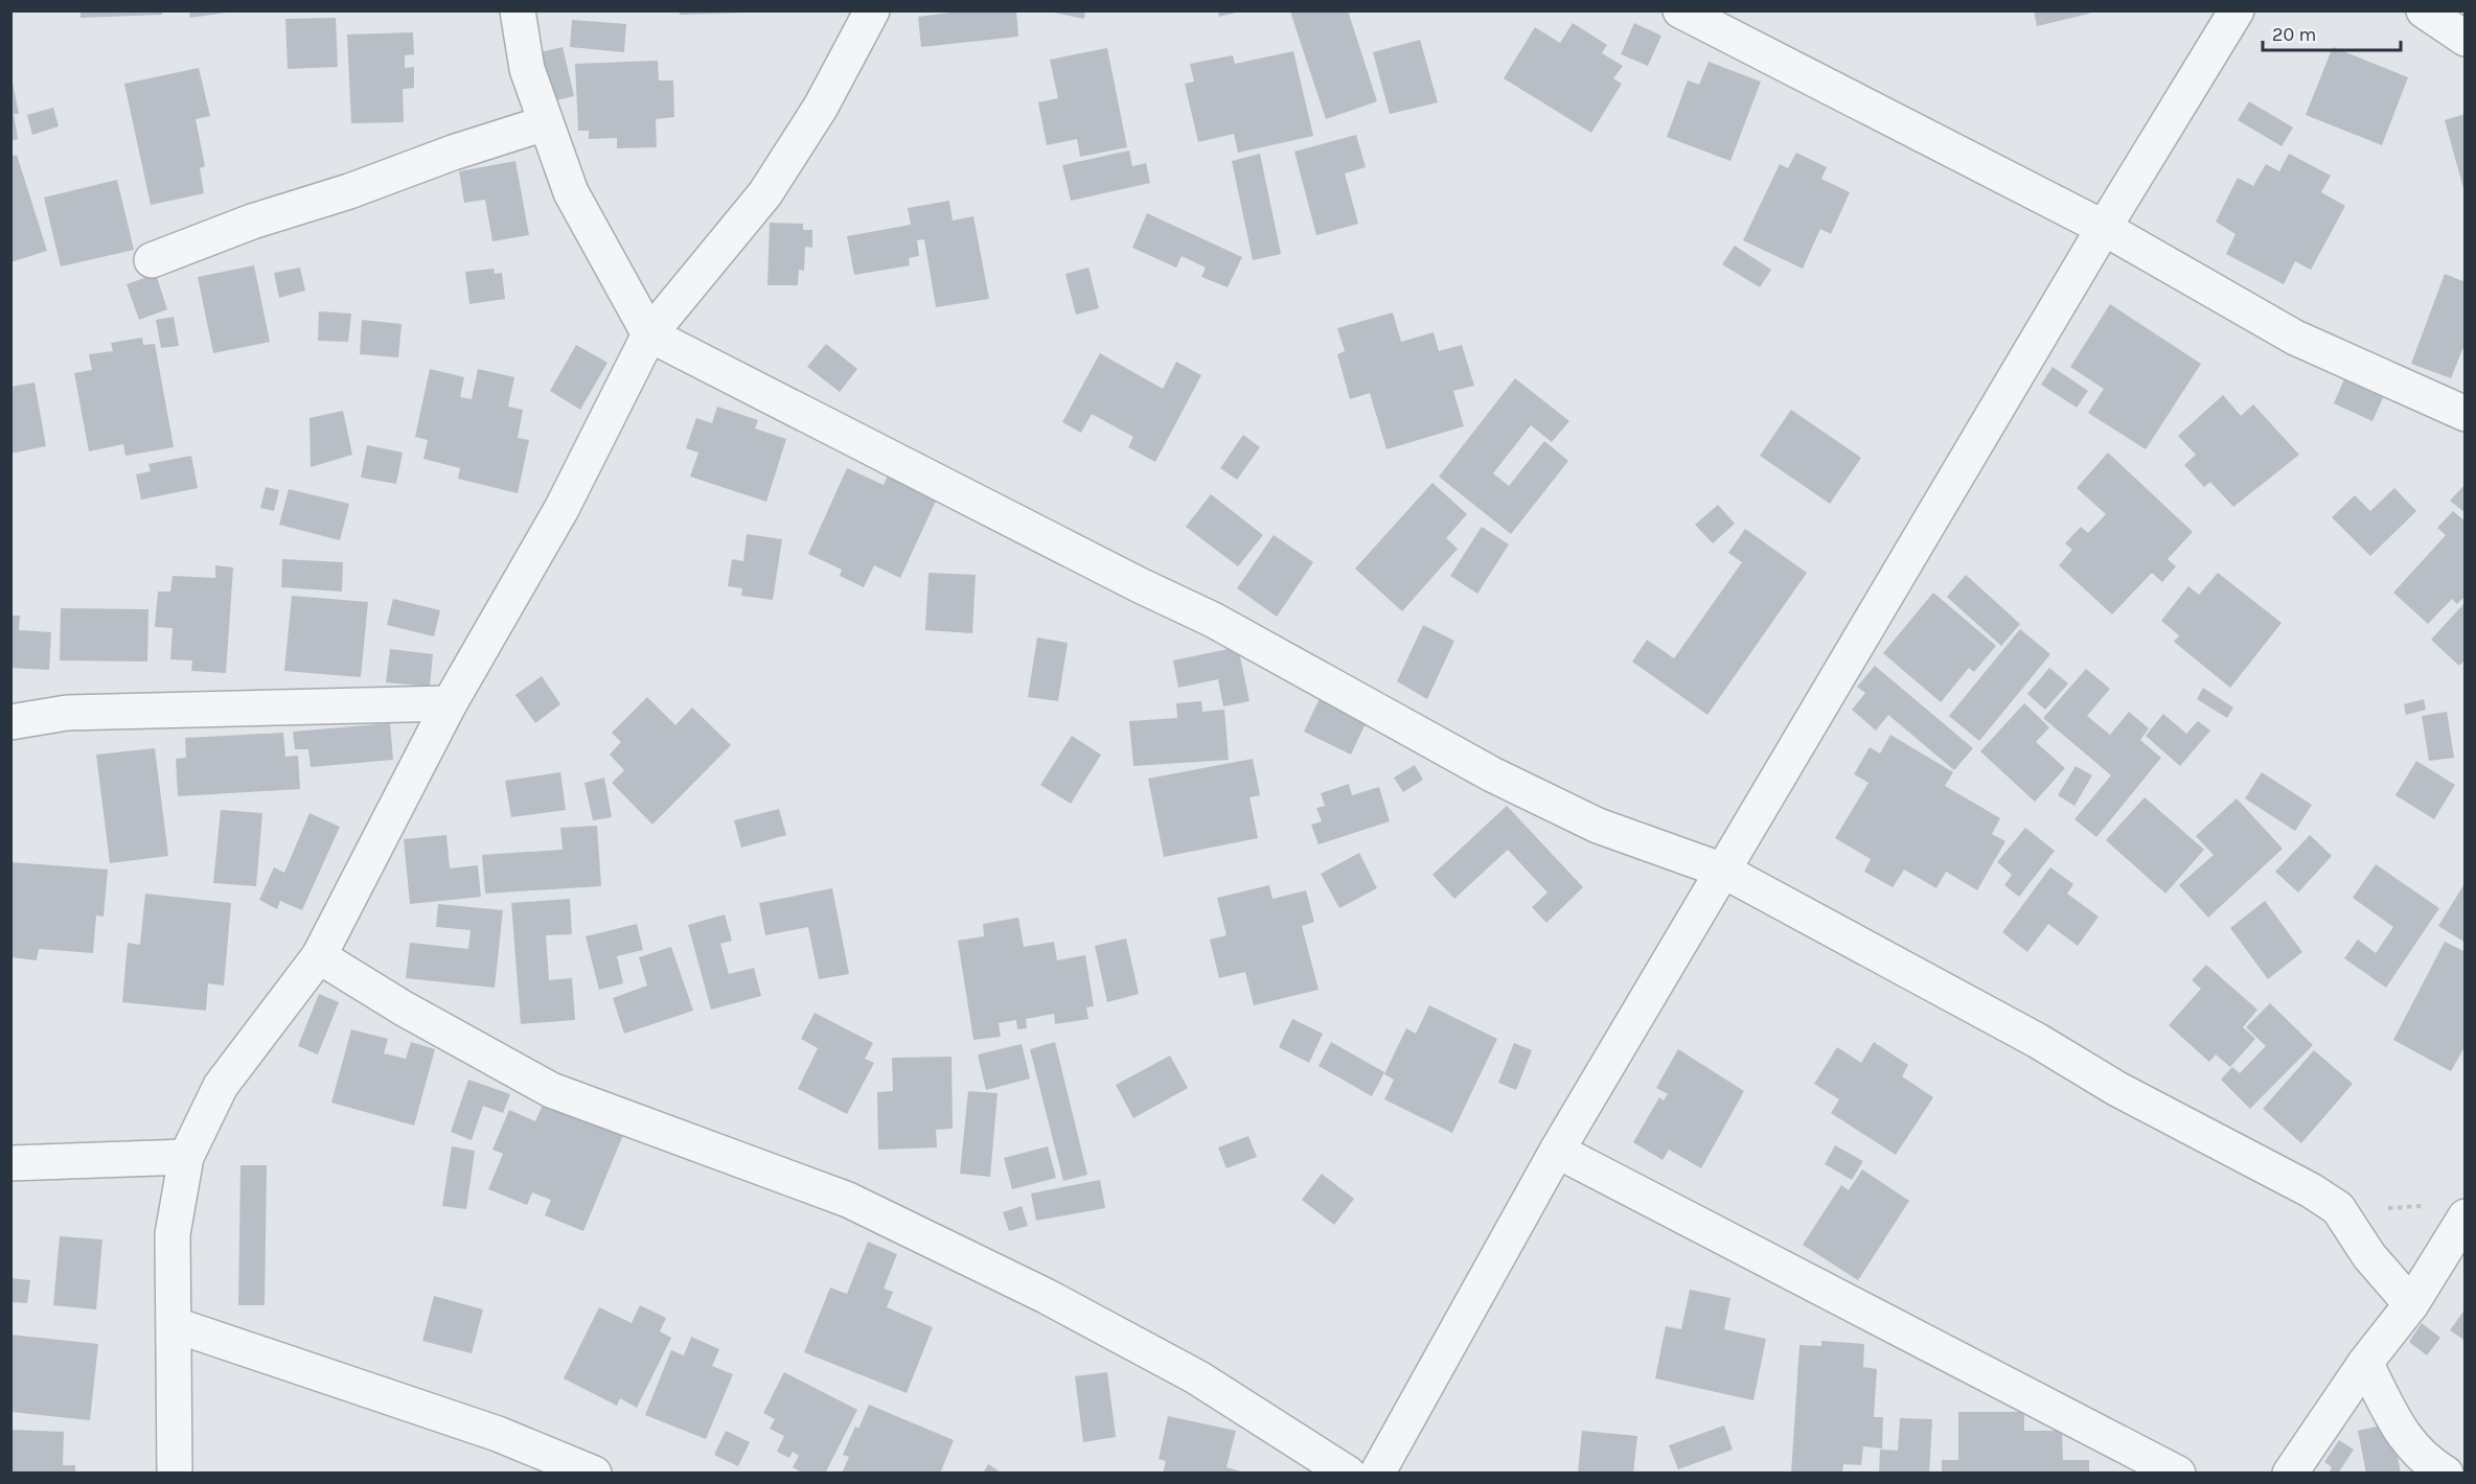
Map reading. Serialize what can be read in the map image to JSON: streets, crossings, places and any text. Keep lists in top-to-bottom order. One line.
{"scale_bar":"20 m"}
